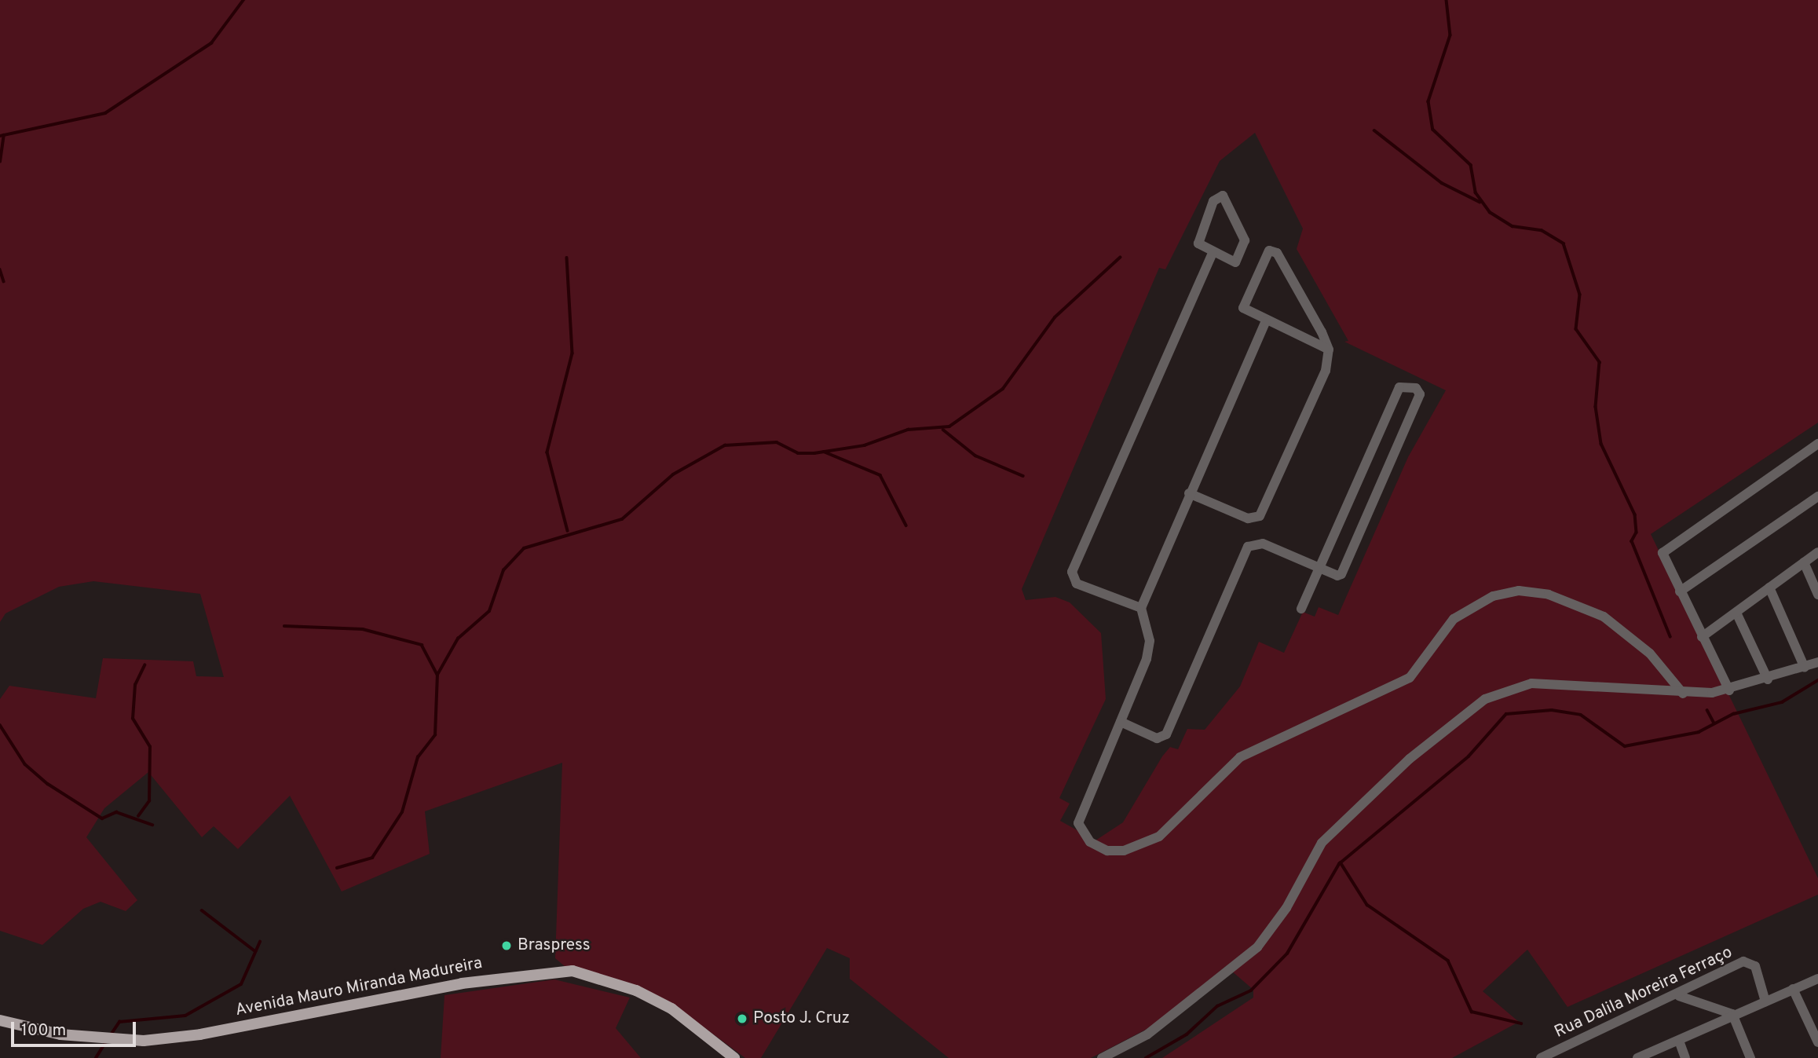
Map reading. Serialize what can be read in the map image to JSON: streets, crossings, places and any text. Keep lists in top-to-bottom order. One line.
{"streets":{"main road":["Avenida Mauro Miranda Madureira"],"street":["Rua Dalila Moreira Ferraço"]},"places":["Braspress","Posto J. Cruz"],"scale_bar":"100 m"}
